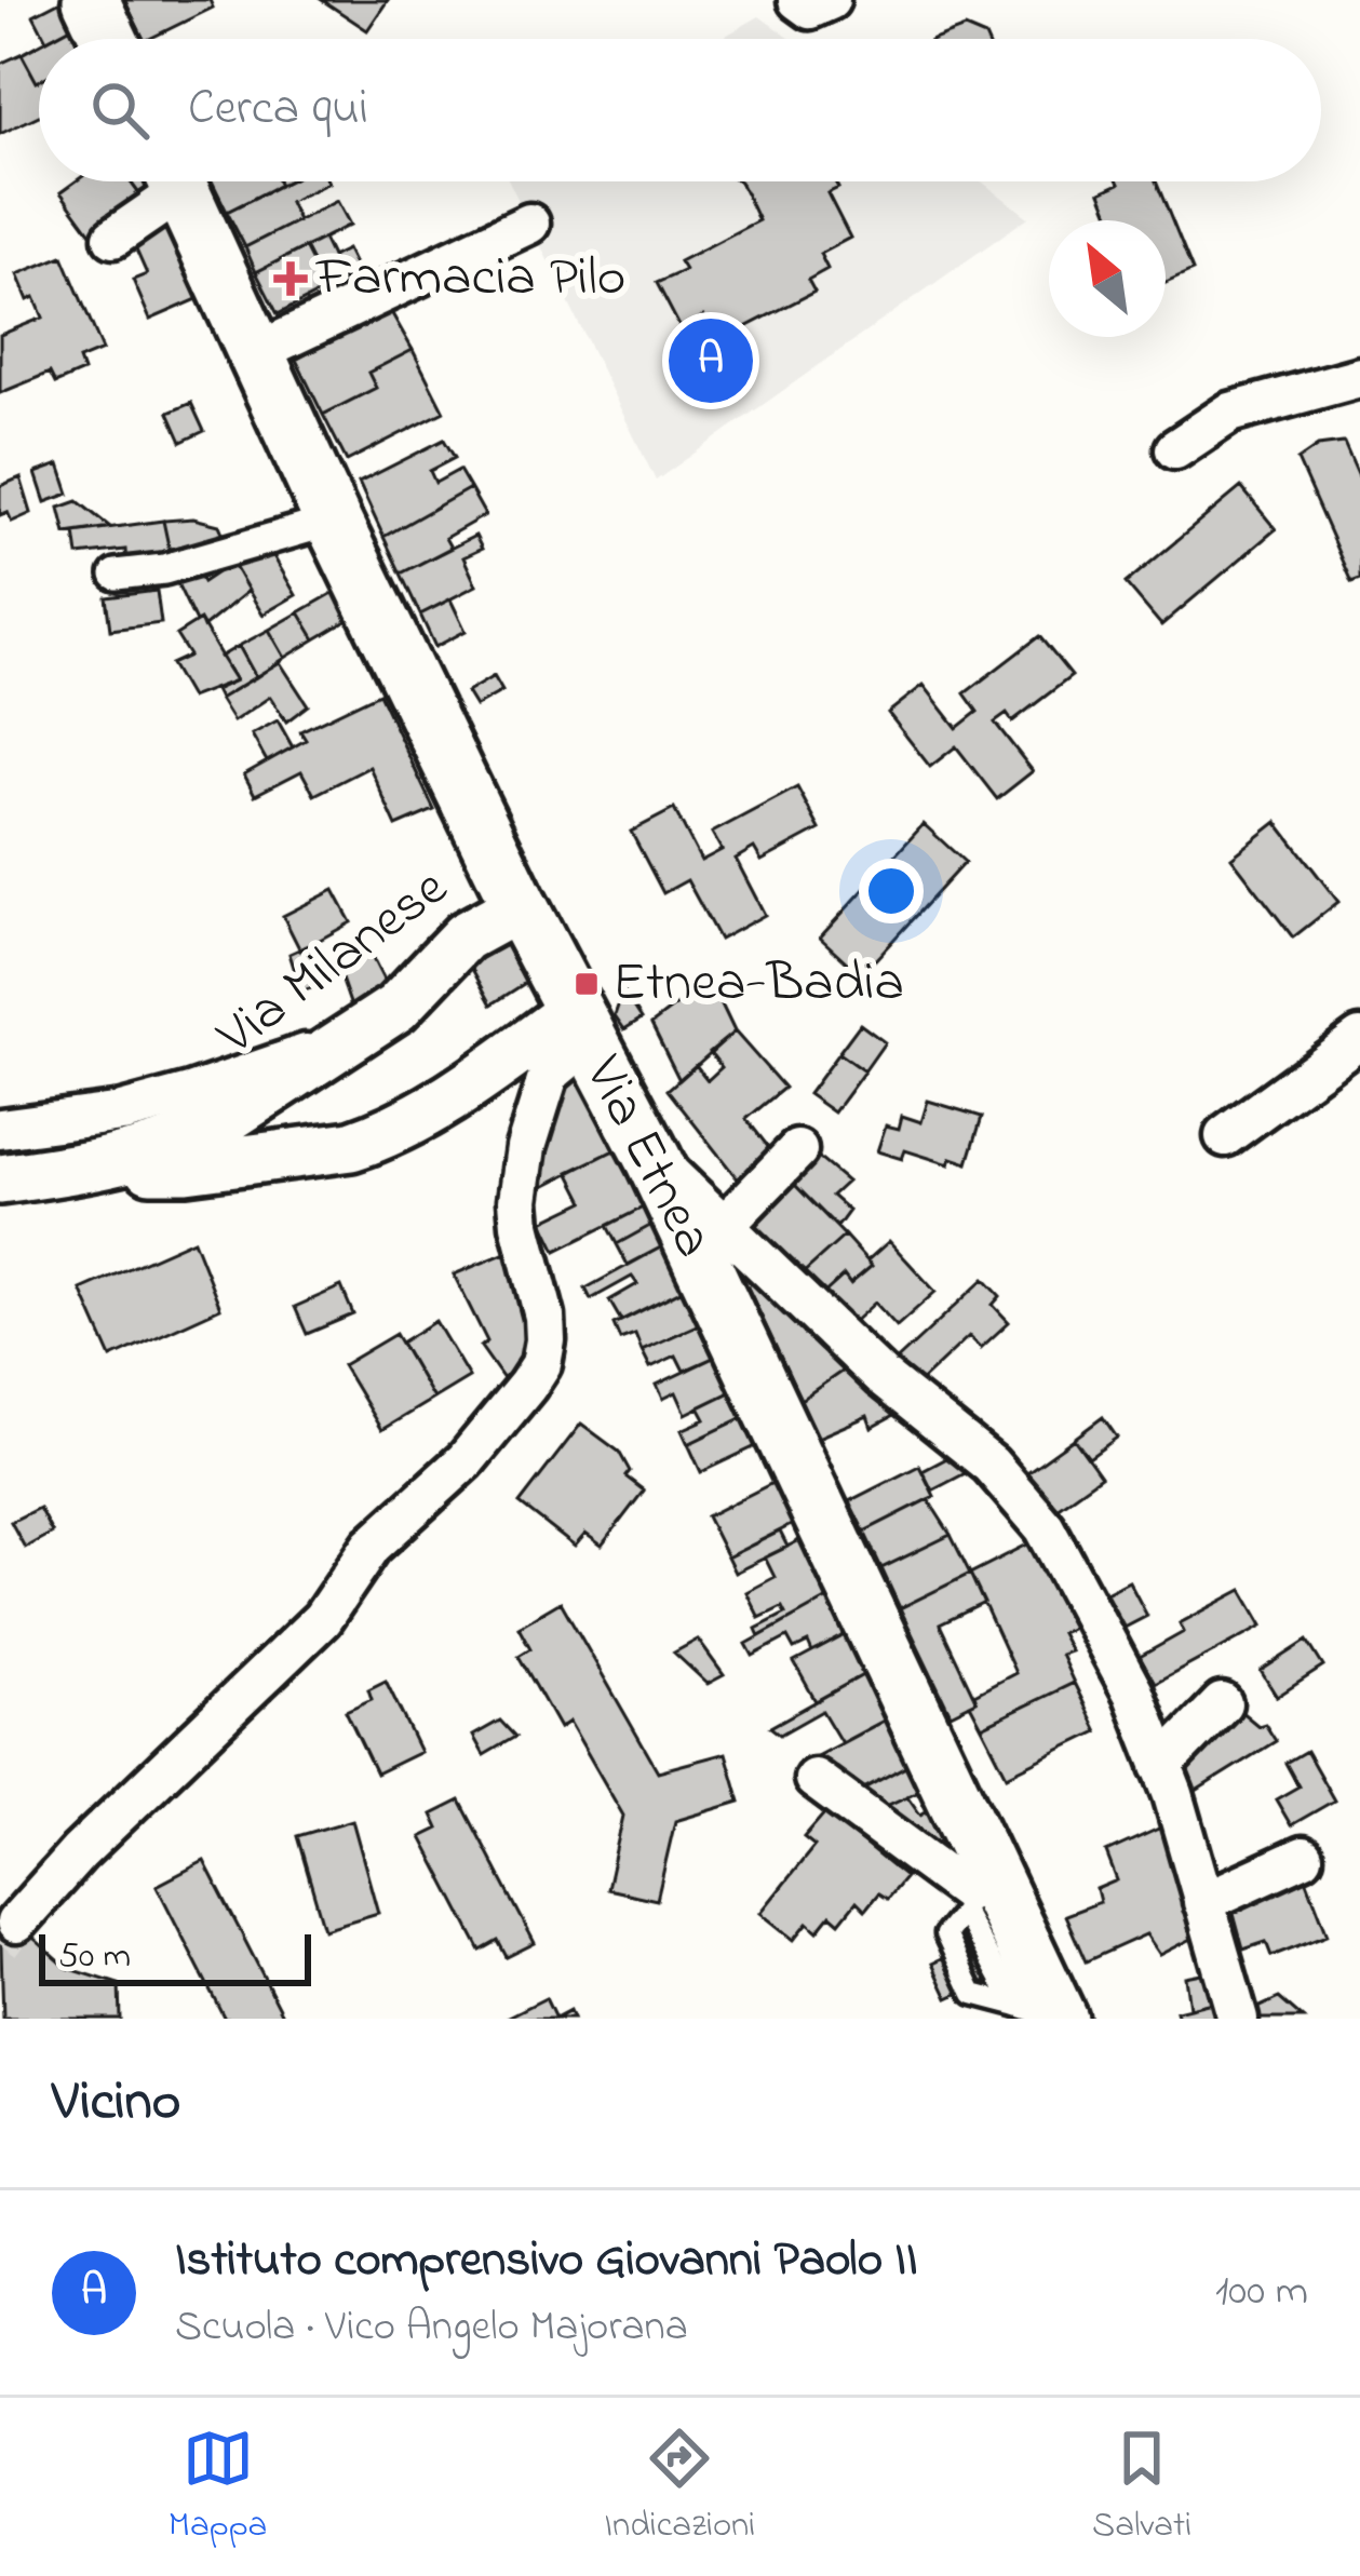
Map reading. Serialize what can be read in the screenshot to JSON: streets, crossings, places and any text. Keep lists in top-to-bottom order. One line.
{"streets":{"main road":["Via Etnea"],"street":["Via Milanese"]},"crossings":[["Via Milanese","Via Etnea"]],"places":{"health":["Farmacia Pilo"],"transit":["Etnea-Badia"]},"scale_bar":"50 m","north":"top left","page":{"search":"Cerca qui","pins":"A","scale":"50 m","heading":"Vicino","list":[{"mark":"A","name":"Istituto comprensivo Giovanni Paolo II","note":"Scuola · Vico Angelo Majorana","value":"100 m"}],"nav":["Mappa","Indicazioni","Salvati"]}}
